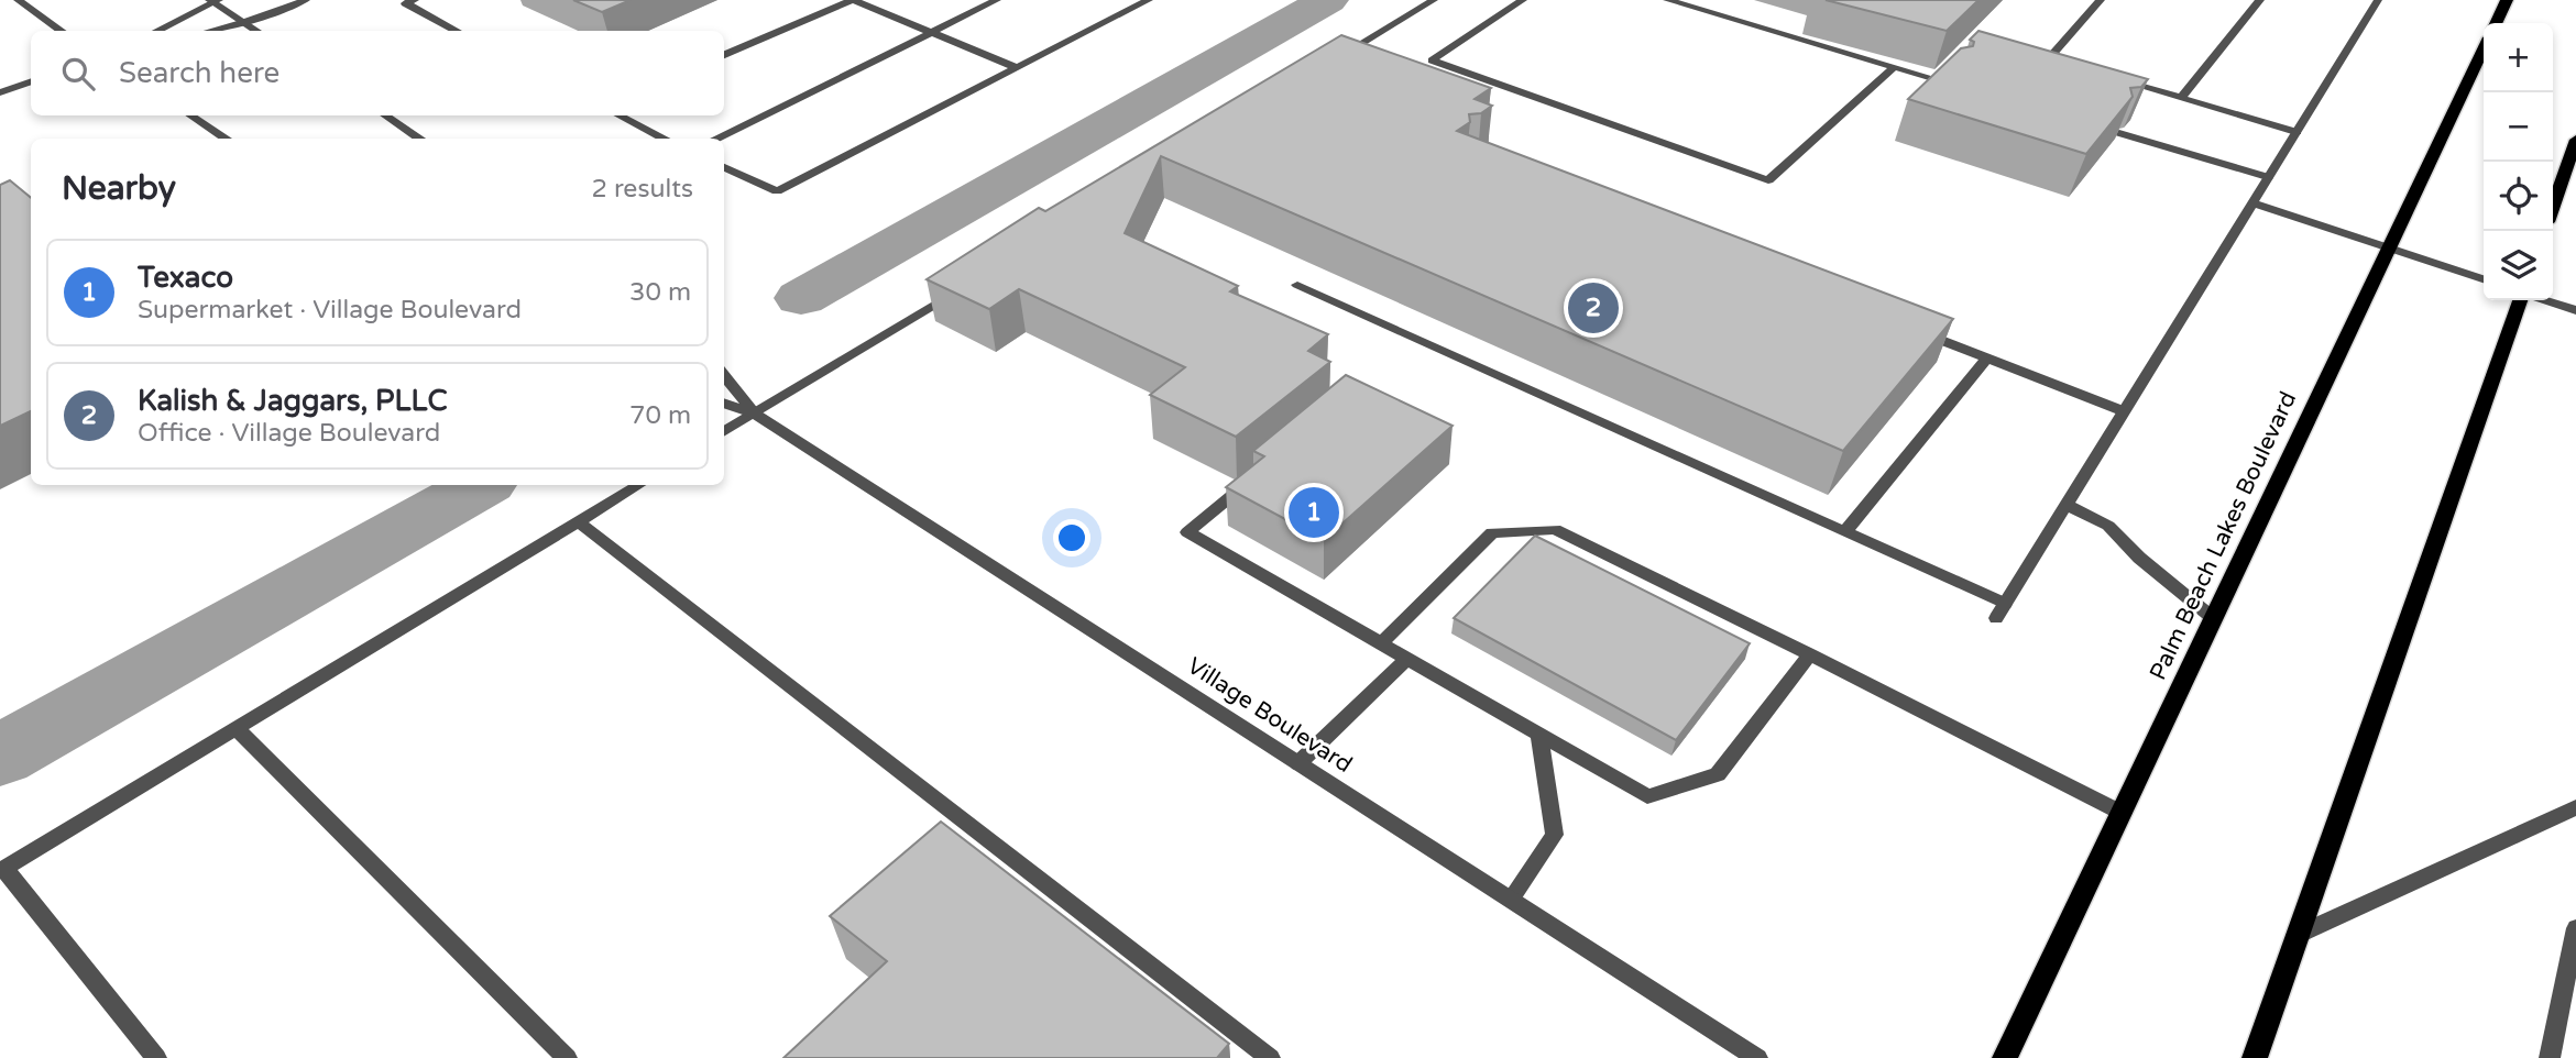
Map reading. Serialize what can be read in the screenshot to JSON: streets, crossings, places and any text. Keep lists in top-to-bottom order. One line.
{"streets":{"main road":["Palm Beach Lakes Boulevard"],"street":["Village Boulevard"]},"page":{"map_buttons":["+","−"],"search":"Search here","heading":["Nearby","2 results"],"list":[{"mark":"1","name":"Texaco","note":"Supermarket · Village Boulevard","value":"30 m"},{"mark":"2","name":"Kalish & Jaggars, PLLC","note":"Office · Village Boulevard","value":"70 m"}],"pins":["2","1"]}}
